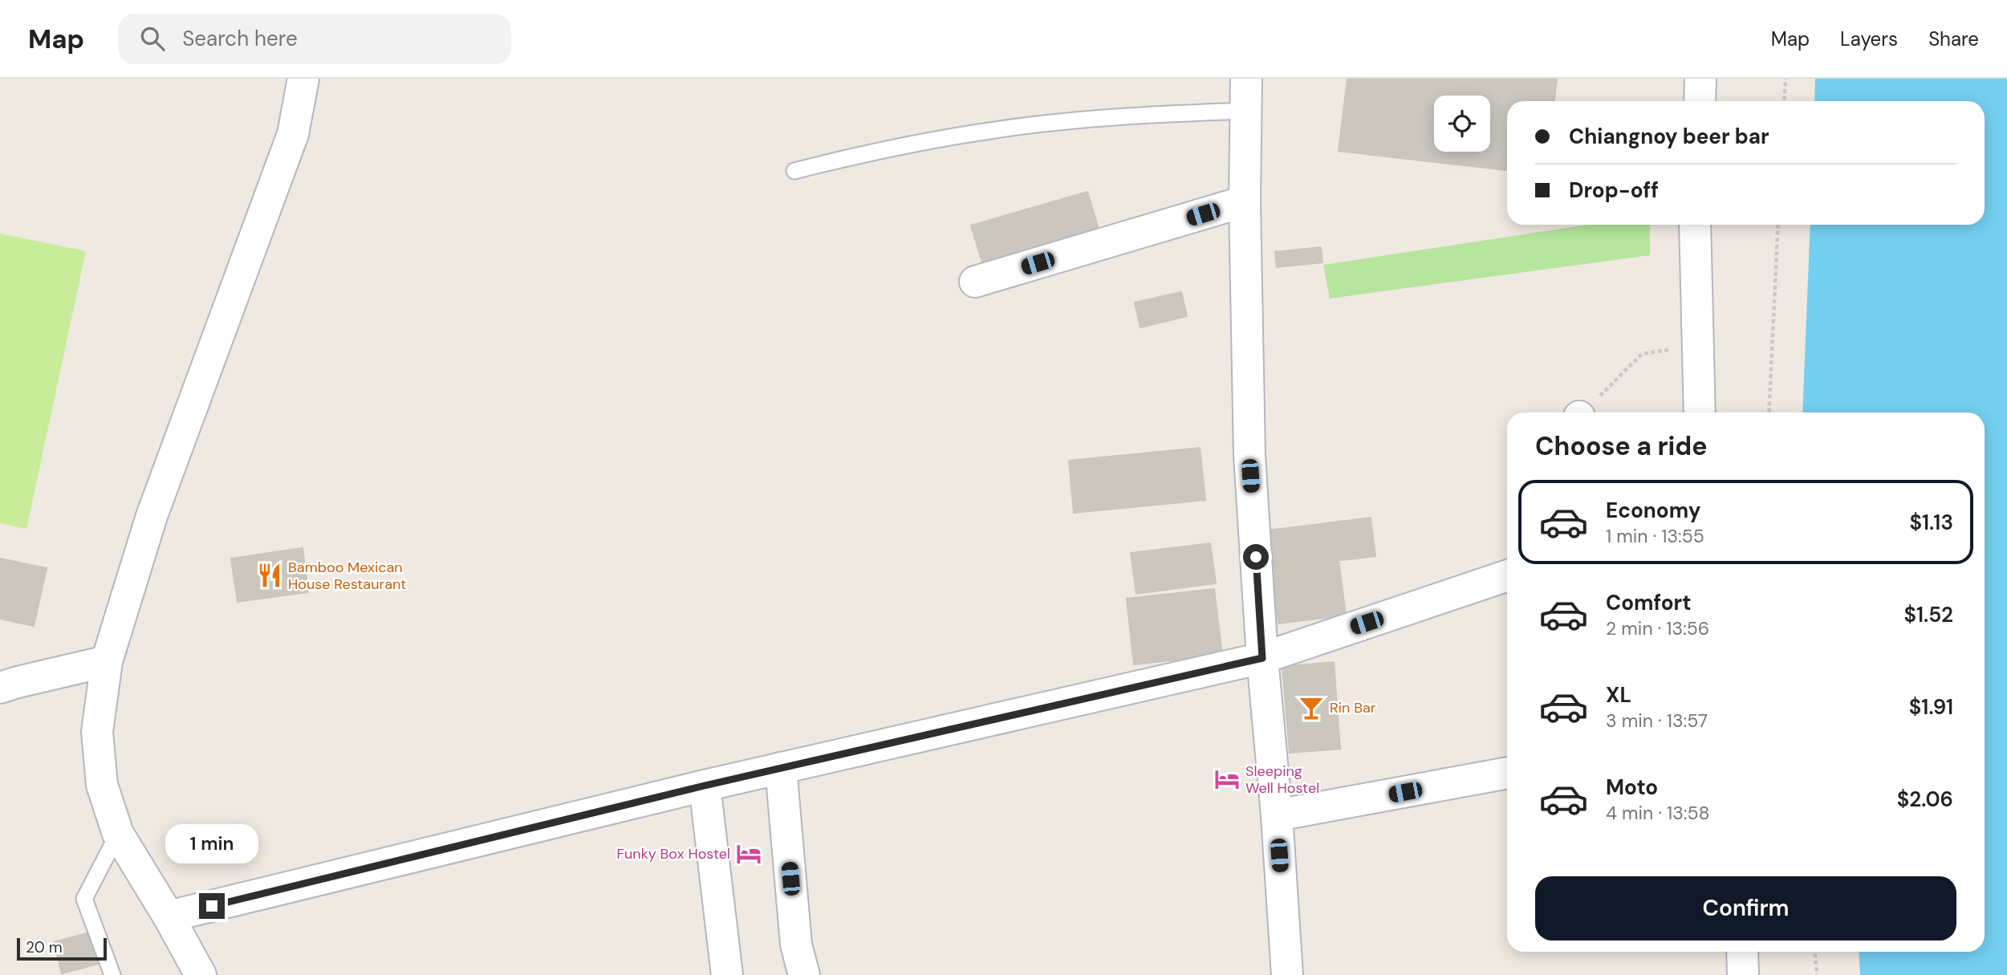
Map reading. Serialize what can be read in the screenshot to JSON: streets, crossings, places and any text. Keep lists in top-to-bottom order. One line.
{"places":{"restaurant":["Bamboo Mexican House Restaurant"],"bar":["Rin Bar"],"hotel":["Sleeping Well Hostel","Funky Box Hostel"]},"scale_bar":"20 m","page":{"header":"Map","search":"Search here","nav":["Map","Layers","Share"],"banner":["Chiangnoy beer bar","Drop-off"],"heading":"Choose a ride","list":[{"name":"Economy","note":"1 min · 13:55","value":"$1.13"},{"name":"Comfort","note":"2 min · 13:56","value":"$1.52"},{"name":"XL","note":"3 min · 13:57","value":"$1.91"},{"name":"Moto","note":"4 min · 13:58","value":"$2.06"}],"bubble":"1 min","buttons":"Confirm","scale":"20 m"}}
